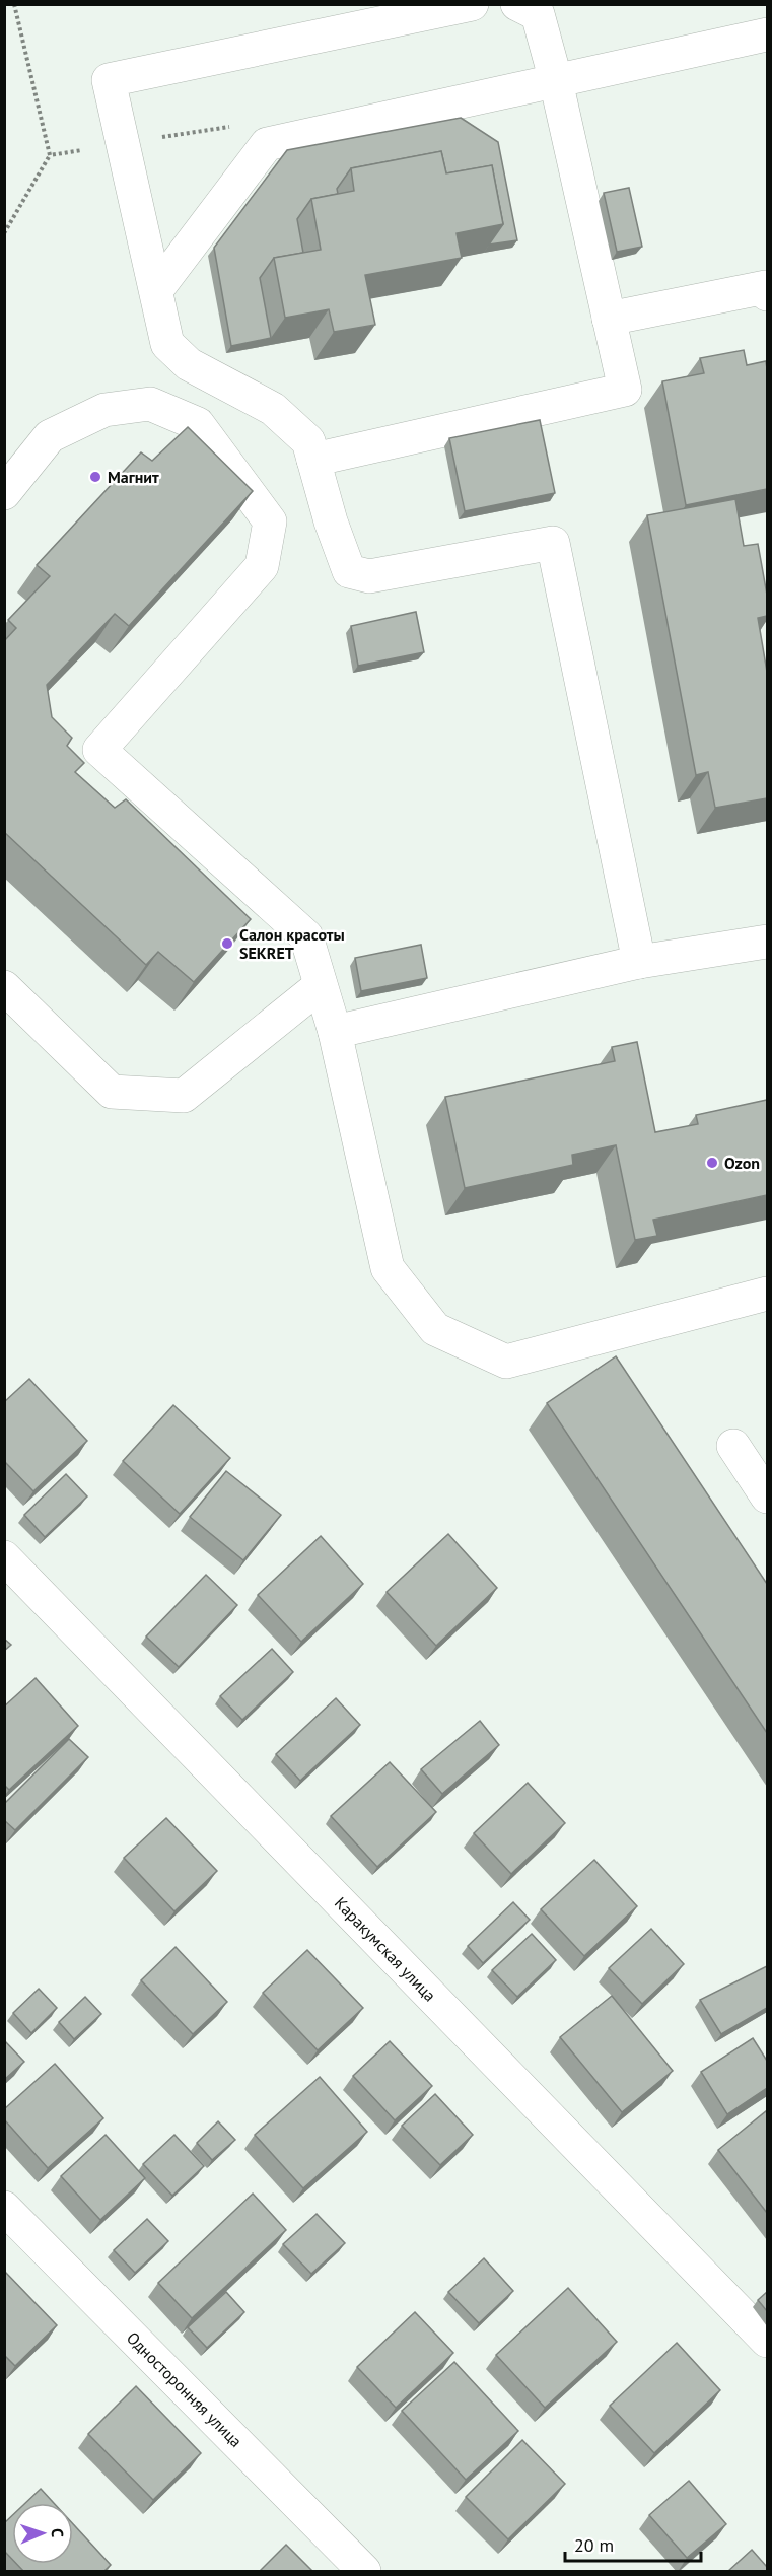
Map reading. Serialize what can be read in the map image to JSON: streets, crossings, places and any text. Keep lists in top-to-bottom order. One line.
{"streets":{"street":["Каракумская улица","Односторонняя улица"]},"places":["Магнит","Салон красоты SEKRET","Ozon"],"scale_bar":"20 m","north":"right"}
